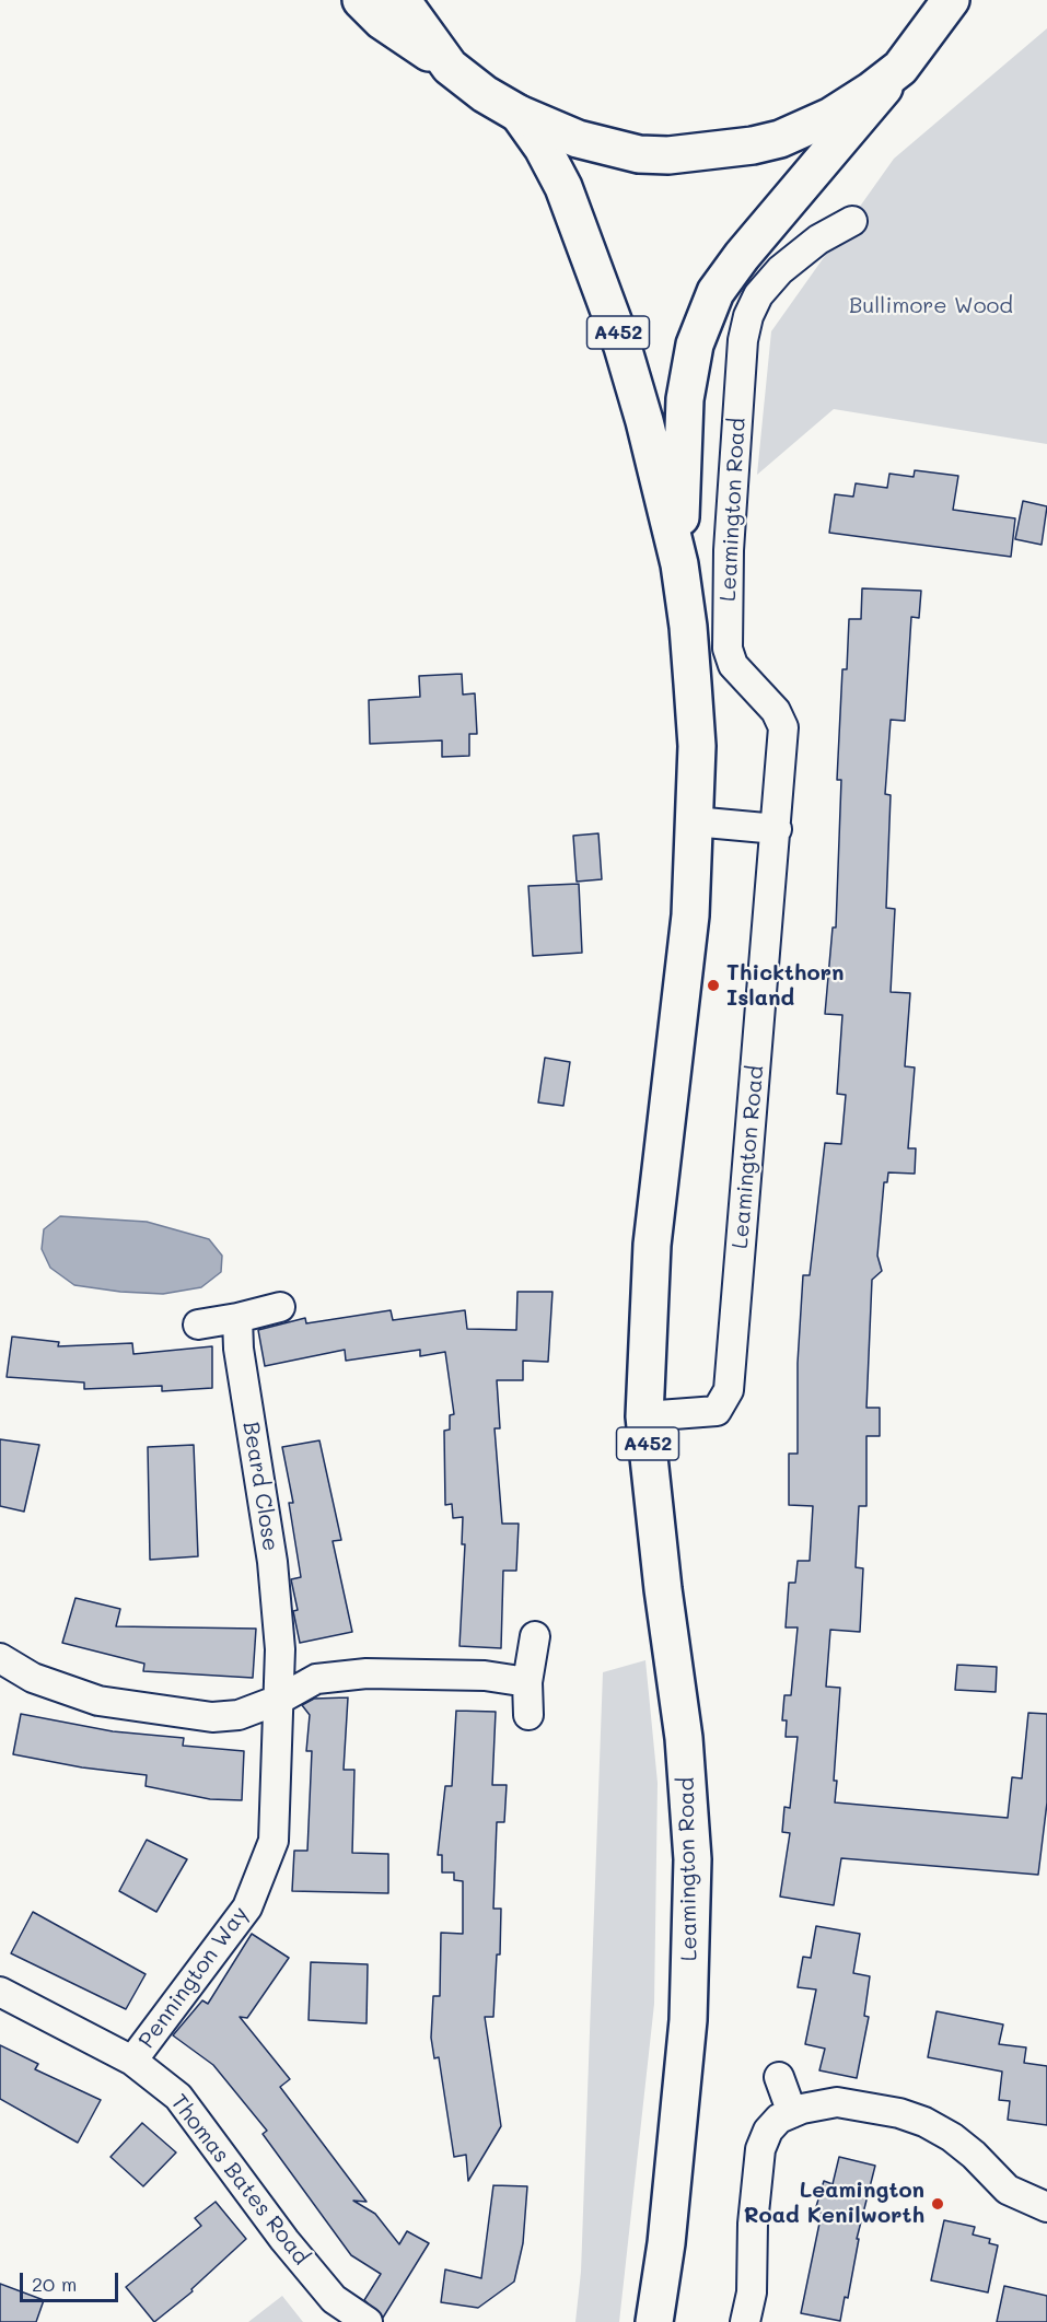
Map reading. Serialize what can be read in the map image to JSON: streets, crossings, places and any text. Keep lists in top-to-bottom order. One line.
{"streets":{"main road":["A452","Leamington Road"],"street":["Beard Close","Pennington Way","Thomas Bates Road"]},"crossings":[["Beard Close","Pennington Way"],["Pennington Way","Thomas Bates Road"]],"parks":["Bullimore Wood"],"places":["Thickthorn Island","Leamington Road Kenilworth"],"scale_bar":"20 m"}
